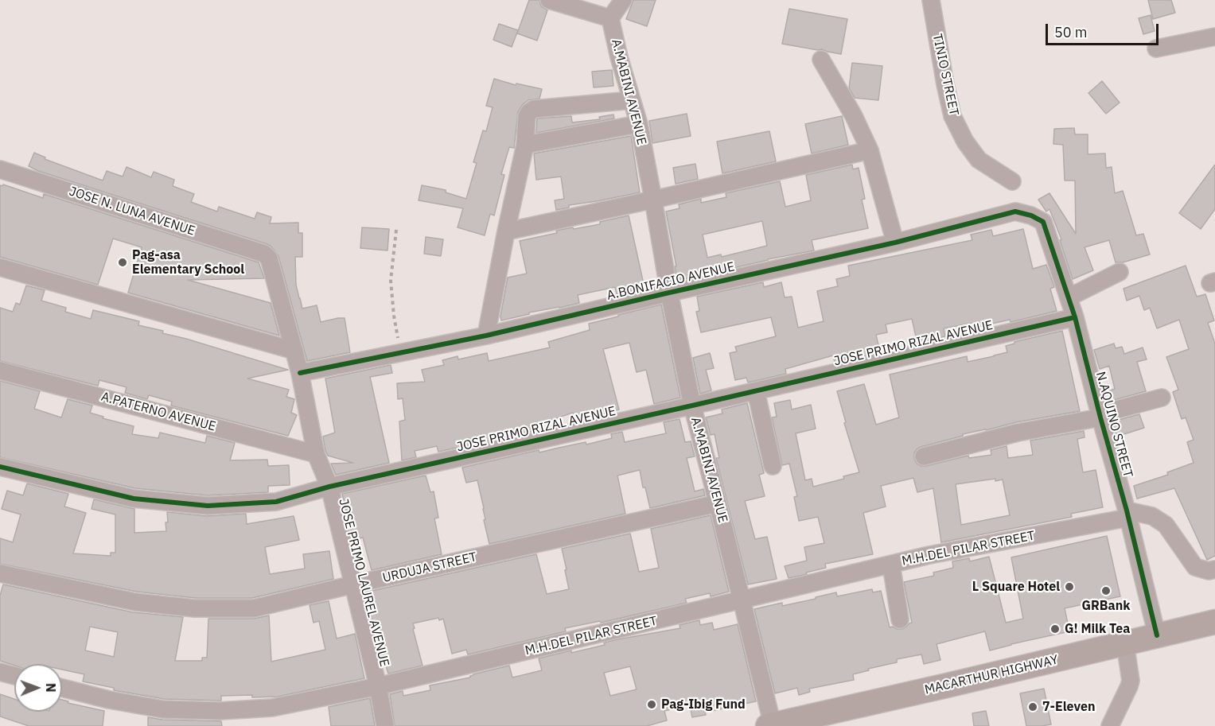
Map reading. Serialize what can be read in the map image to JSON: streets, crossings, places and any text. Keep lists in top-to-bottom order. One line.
{"streets":{"highway":["MACARTHUR HIGHWAY"],"street":["TINIO STREET","A.MABINI AVENUE","JOSE N. LUNA AVENUE","A.BONIFACIO AVENUE","JOSE PRIMO RIZAL AVENUE","A.PATERNO AVENUE","N.AQUINO STREET","M.H.DEL PILAR STREET","URDUJA STREET","JOSE PRIMO LAUREL AVENUE"]},"crossings":[["A.MABINI AVENUE","A.BONIFACIO AVENUE"],["A.MABINI AVENUE","JOSE PRIMO RIZAL AVENUE"],["A.MABINI AVENUE","M.H.DEL PILAR STREET"],["A.MABINI AVENUE","URDUJA STREET"],["A.MABINI AVENUE","MACARTHUR HIGHWAY"],["JOSE N. LUNA AVENUE","JOSE PRIMO LAUREL AVENUE"],["A.BONIFACIO AVENUE","N.AQUINO STREET"],["A.BONIFACIO AVENUE","JOSE PRIMO LAUREL AVENUE"],["JOSE PRIMO RIZAL AVENUE","N.AQUINO STREET"],["JOSE PRIMO RIZAL AVENUE","JOSE PRIMO LAUREL AVENUE"],["A.PATERNO AVENUE","JOSE PRIMO LAUREL AVENUE"],["N.AQUINO STREET","M.H.DEL PILAR STREET"],["N.AQUINO STREET","MACARTHUR HIGHWAY"],["M.H.DEL PILAR STREET","JOSE PRIMO LAUREL AVENUE"],["URDUJA STREET","JOSE PRIMO LAUREL AVENUE"]],"places":["Pag-asa Elementary School","L Square Hotel","GRBank","G! Milk Tea","Pag-Ibig Fund","7-Eleven"],"scale_bar":"50 m","north":"right"}
